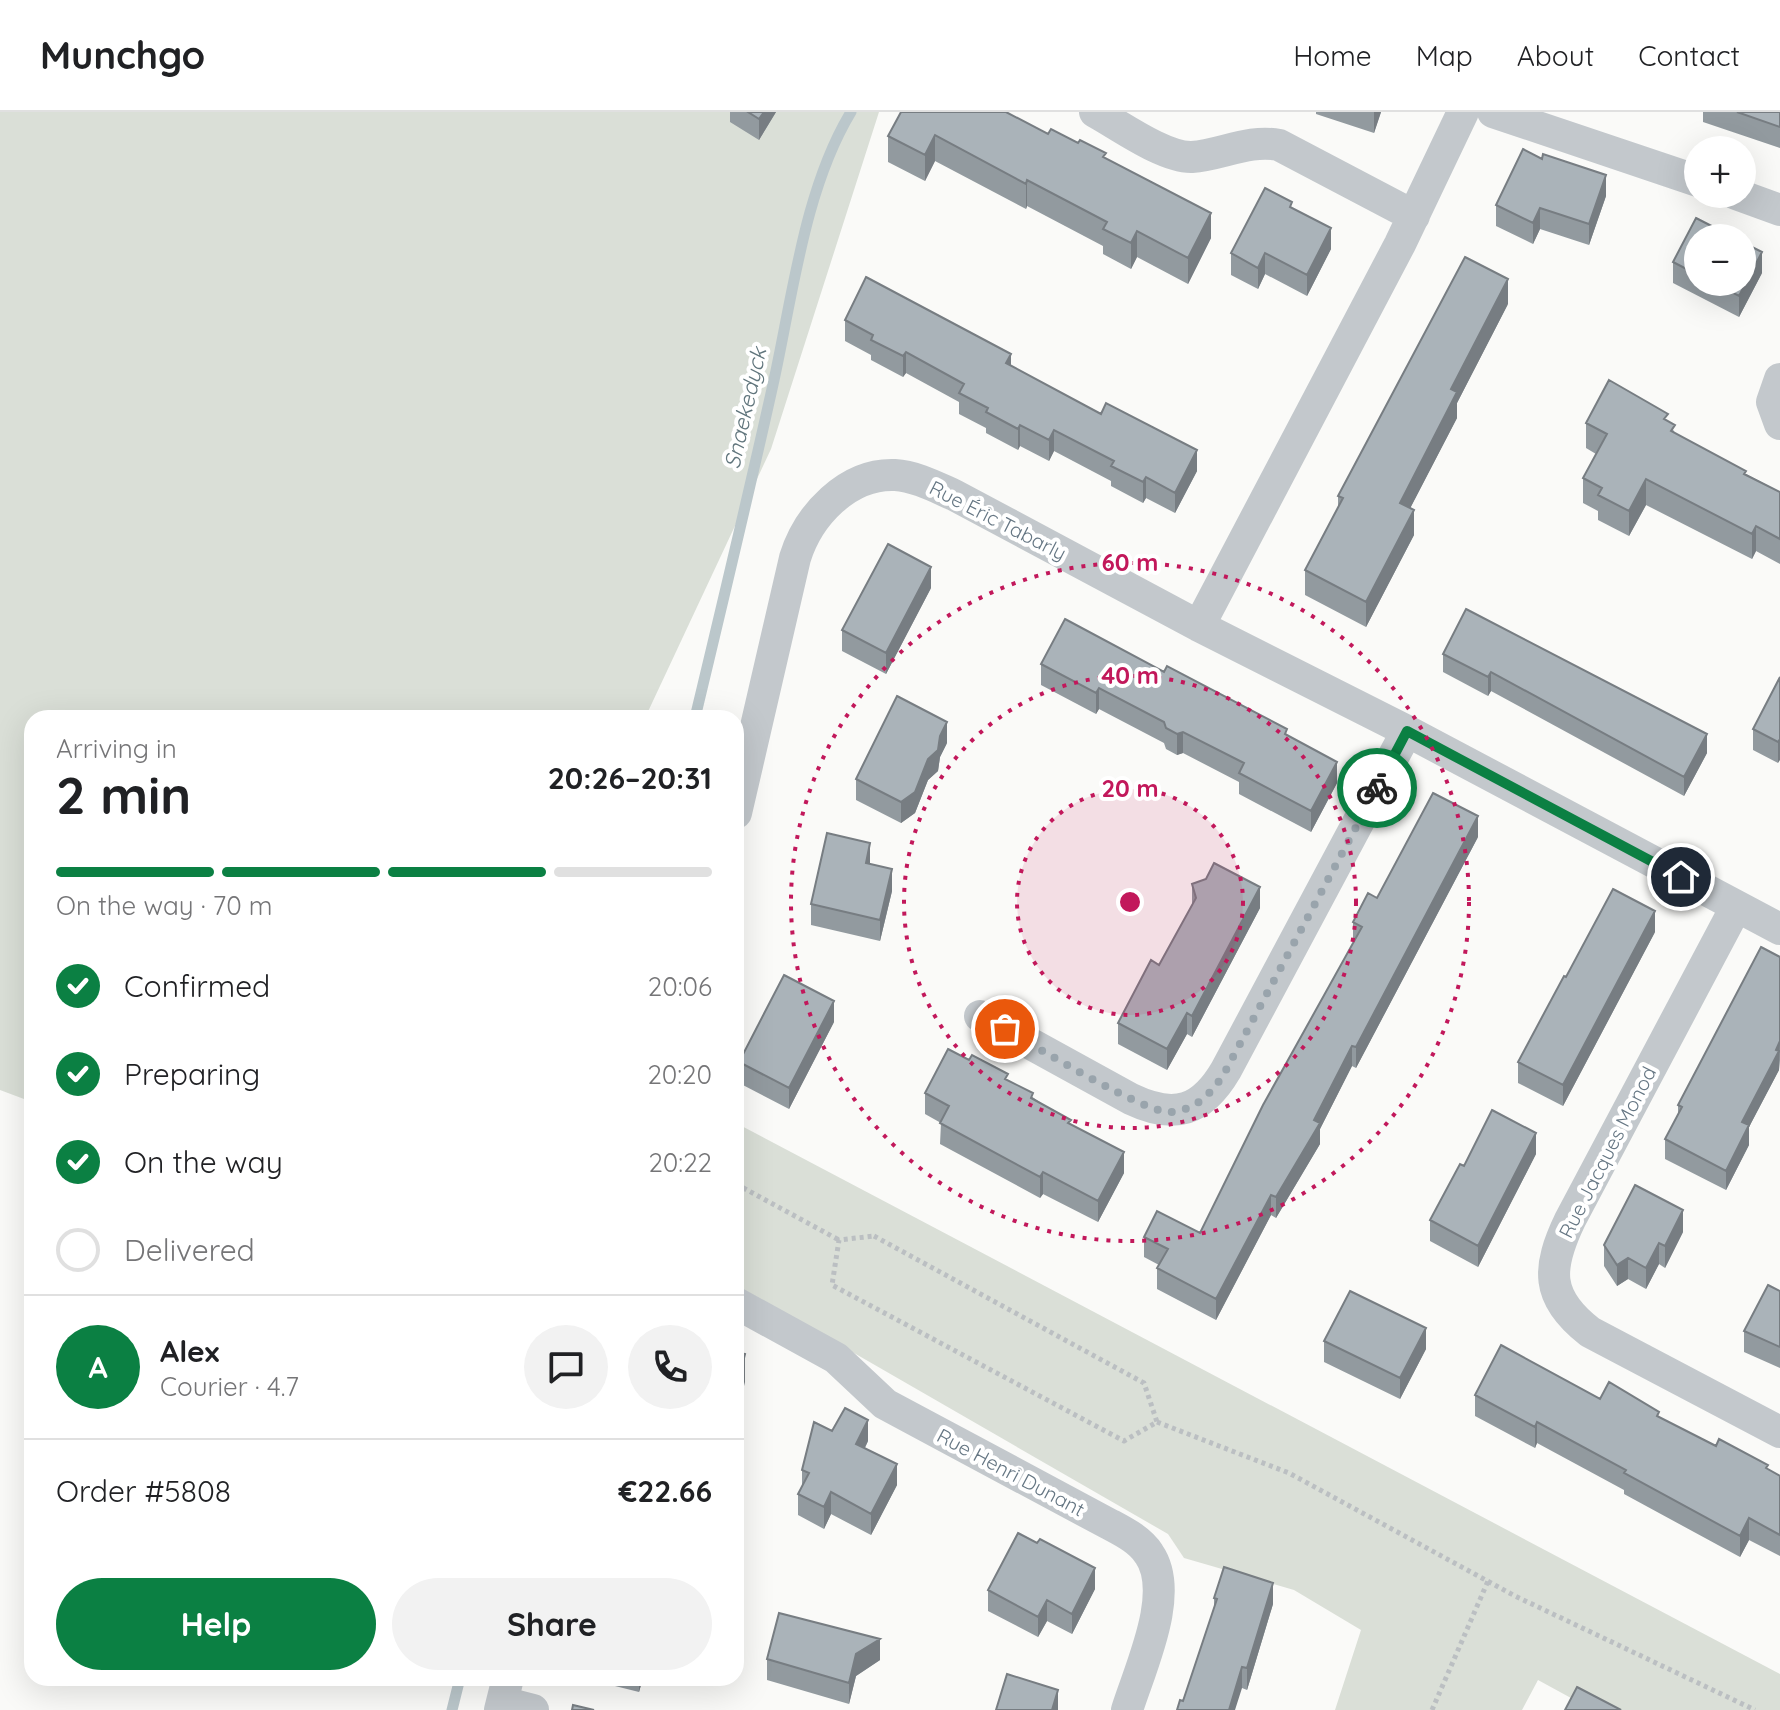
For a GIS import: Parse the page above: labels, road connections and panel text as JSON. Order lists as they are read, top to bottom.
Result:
{
  "streets": {
    "street": ["Rue Éric Tabarly", "Rue Jacques Monod", "Rue Henri Dunant"]
  },
  "crossings": [
    ["Rue Éric Tabarly", "Rue Jacques Monod"]
  ],
  "water": ["Snaekedyck"],
  "page": {
    "header": "Munchgo",
    "nav": [
      "Home",
      "Map",
      "About",
      "Contact"
    ],
    "map_buttons": ["+", "−"],
    "heading": ["2 min", "Arriving in", "20:26–20:31"],
    "panel": [
      "Alex",
      "Courier · 4.7",
      "Order #5808",
      "€22.66"
    ],
    "bar": "On the way · 70 m",
    "list": [
      ["Confirmed", "20:06"],
      ["Preparing", "20:20"],
      ["On the way", "20:22"],
      "Delivered"
    ],
    "round": "A",
    "buttons": ["Help", "Share"]
  },
  "rings": ["60 m", "40 m", "20 m"]
}
